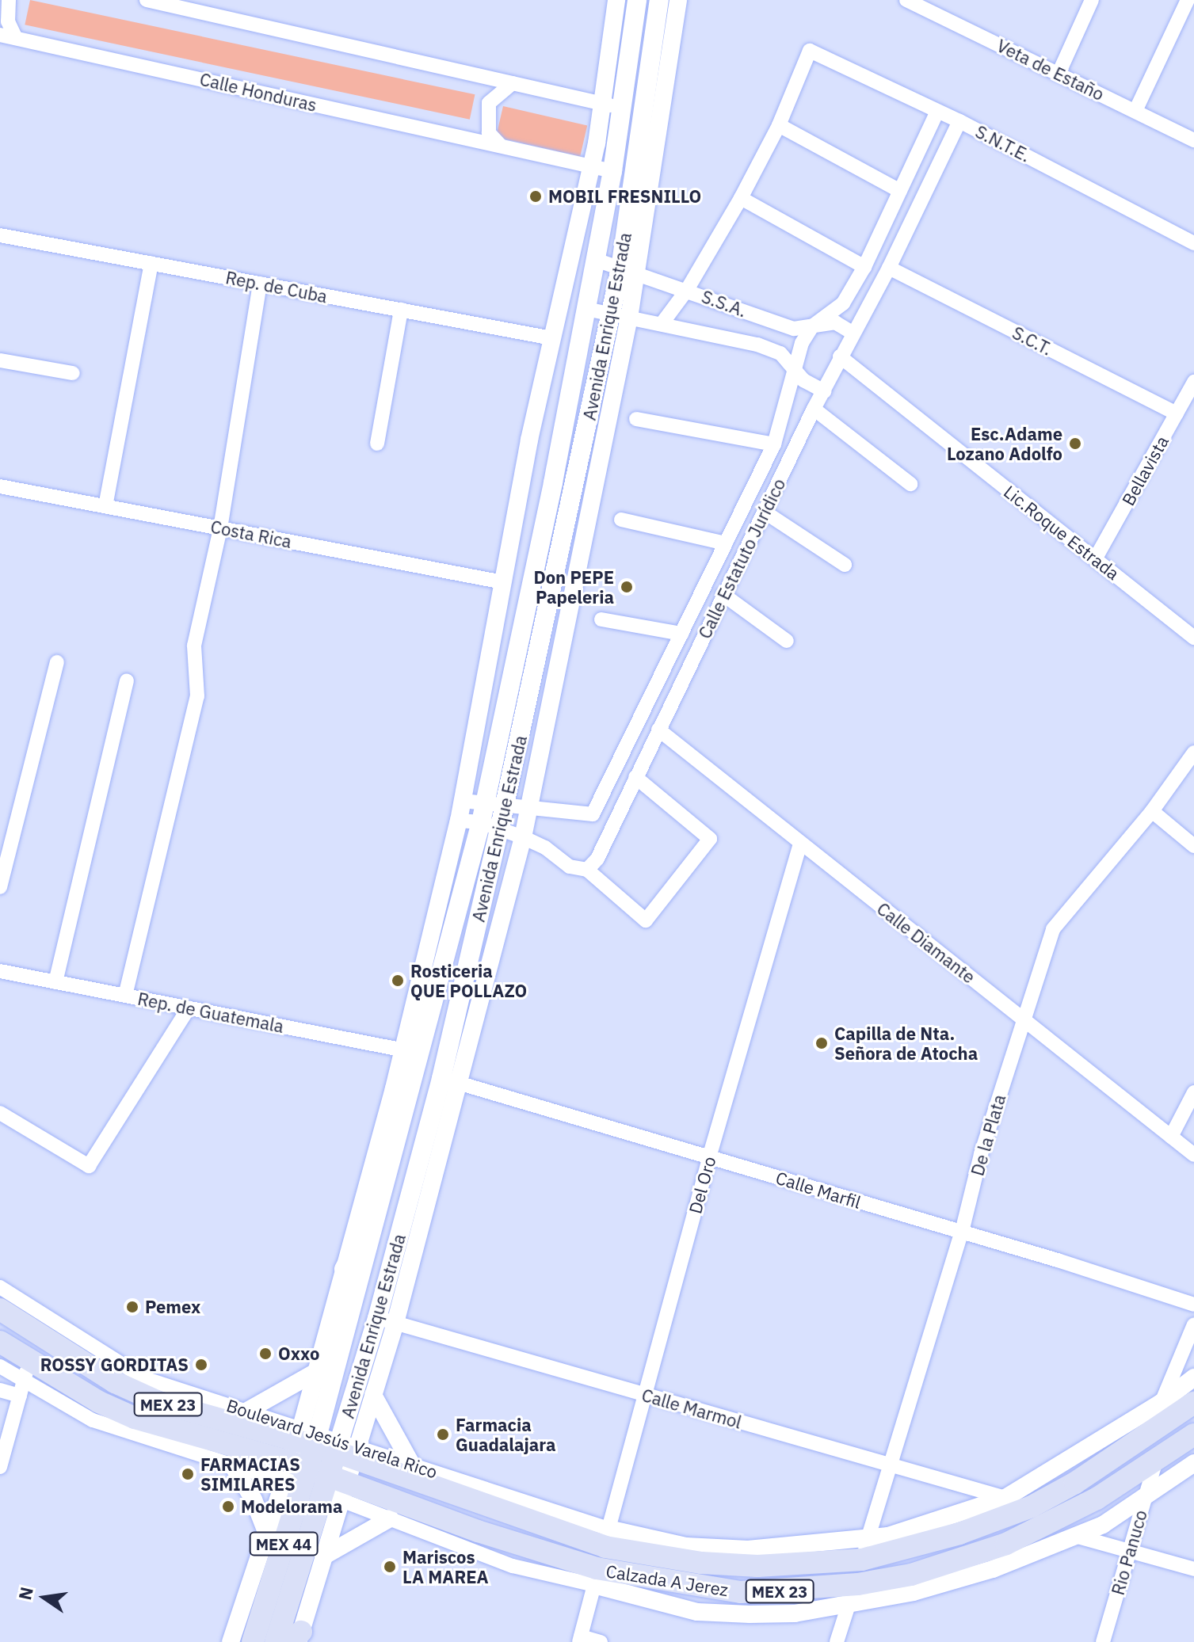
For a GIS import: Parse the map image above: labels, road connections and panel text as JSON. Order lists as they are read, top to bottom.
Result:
{
  "streets": {
    "main road": [
      "Avenida Enrique Estrada",
      "MEX 23",
      "Boulevard Jesús Varela Rico",
      "MEX 44",
      "Calzada A Jerez"
    ],
    "street": [
      "Veta de Estaño",
      "Calle Honduras",
      "S.N.T.E.",
      "Rep. de Cuba",
      "S.S.A.",
      "S.C.T.",
      "Bellavista",
      "Lic.Roque Estrada",
      "Costa Rica",
      "Calle Estatuto Jurídico",
      "Calle Diamante",
      "Rep. de Guatemala",
      "De la Plata",
      "Del Oro",
      "Calle Marfil",
      "Calle Marmol",
      "Rio Panuco"
    ]
  },
  "crossings": [
    ["Calle Honduras", "Avenida Enrique Estrada"],
    ["S.N.T.E.", "Calle Estatuto Jurídico"],
    ["S.S.A.", "Avenida Enrique Estrada"],
    ["S.S.A.", "Calle Estatuto Jurídico"],
    ["Avenida Enrique Estrada", "Rep. de Guatemala"],
    ["Avenida Enrique Estrada", "Calle Marfil"],
    ["Avenida Enrique Estrada", "Calle Marmol"],
    ["Avenida Enrique Estrada", "Boulevard Jesús Varela Rico"],
    ["Avenida Enrique Estrada", "Calzada A Jerez"],
    ["S.C.T.", "Bellavista"],
    ["S.C.T.", "Calle Estatuto Jurídico"],
    ["Bellavista", "Lic.Roque Estrada"],
    ["Lic.Roque Estrada", "Calle Estatuto Jurídico"],
    ["Calle Estatuto Jurídico", "Calle Diamante"],
    ["Calle Diamante", "De la Plata"],
    ["Calle Diamante", "Del Oro"],
    ["De la Plata", "Calle Marfil"],
    ["De la Plata", "Calle Marmol"],
    ["De la Plata", "Calzada A Jerez"],
    ["Del Oro", "Calle Marfil"],
    ["Del Oro", "Calle Marmol"],
    ["Del Oro", "Boulevard Jesús Varela Rico"],
    ["Boulevard Jesús Varela Rico", "Calzada A Jerez"],
    ["Rio Panuco", "Calzada A Jerez"]
  ],
  "places": [
    "MOBIL FRESNILLO",
    "Esc.Adame Lozano Adolfo",
    "Don PEPE Papeleria",
    "Rosticeria QUE POLLAZO",
    "Capilla de Nta. Señora de Atocha",
    "Pemex",
    "Oxxo",
    "ROSSY GORDITAS",
    "Farmacia Guadalajara",
    "FARMACIAS SIMILARES",
    "Modelorama",
    "Mariscos LA MAREA"
  ],
  "north": "left"
}
